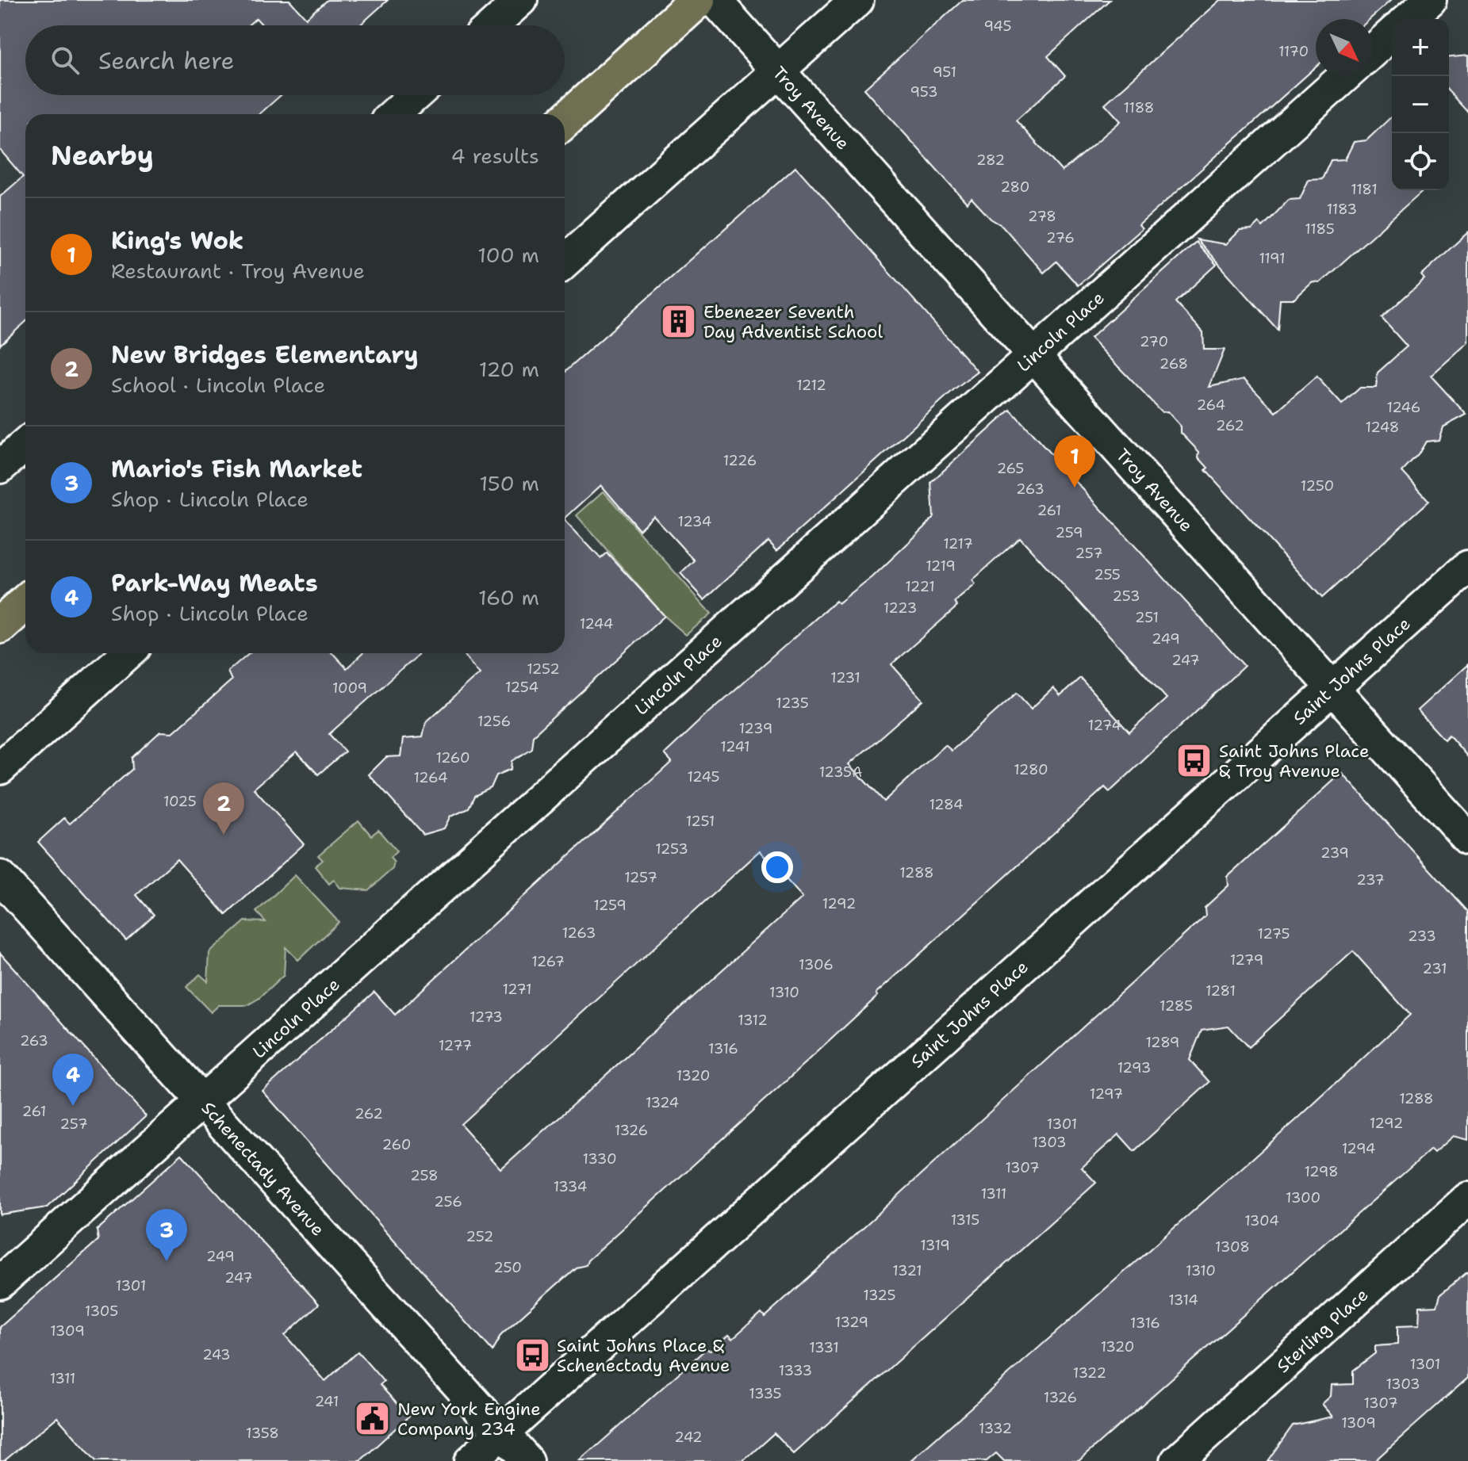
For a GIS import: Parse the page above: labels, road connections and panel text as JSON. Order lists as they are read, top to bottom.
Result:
{
  "streets": {
    "street": [
      "Troy Avenue",
      "Lincoln Place",
      "Saint Johns Place",
      "Schenectady Avenue",
      "Sterling Place"
    ]
  },
  "crossings": [
    ["Troy Avenue", "Lincoln Place"],
    ["Troy Avenue", "Saint Johns Place"],
    ["Lincoln Place", "Schenectady Avenue"],
    ["Saint Johns Place", "Schenectady Avenue"]
  ],
  "places": {
    "building": ["Ebenezer Seventh Day Adventist School"],
    "bus stop": ["Saint Johns Place & Troy Avenue", "Saint Johns Place & Schenectady Avenue"],
    "public building": ["New York Engine Company 234"]
  },
  "house_numbers": [
    "945",
    "1170",
    "951",
    "953",
    "1188",
    "282",
    "280",
    "1181",
    "1183",
    "278",
    "1185",
    "276",
    "1191",
    "270",
    "268",
    "1212",
    "264",
    "1246",
    "262",
    "1248",
    "1226",
    "265",
    "1250",
    "263",
    "261",
    "1234",
    "259",
    "1217",
    "257",
    "1219",
    "255",
    "1221",
    "253",
    "1223",
    "251",
    "1244",
    "249",
    "247",
    "1252",
    "1231",
    "1254",
    "1009",
    "1235",
    "1256",
    "1274",
    "1239",
    "1241",
    "1260",
    "1280",
    "1235A",
    "1245",
    "1264",
    "1025",
    "1284",
    "1251",
    "1253",
    "239",
    "1288",
    "1257",
    "237",
    "1292",
    "1259",
    "1263",
    "1275",
    "233",
    "1279",
    "1267",
    "1306",
    "231",
    "1271",
    "1281",
    "1310",
    "1285",
    "1273",
    "1312",
    "263",
    "1289",
    "1277",
    "1316",
    "1293",
    "1320",
    "1297",
    "1288",
    "1324",
    "261",
    "262",
    "1292",
    "257",
    "1301",
    "1326",
    "1303",
    "260",
    "1294",
    "1330",
    "1307",
    "1298",
    "258",
    "1334",
    "1311",
    "1300",
    "256",
    "1315",
    "1304",
    "252",
    "1319",
    "1308",
    "249",
    "250",
    "1321",
    "1310",
    "247",
    "1301",
    "1325",
    "1314",
    "1305",
    "1329",
    "1316",
    "1309",
    "1320",
    "1331",
    "243",
    "1301",
    "1333",
    "1322",
    "1311",
    "1303",
    "1335",
    "1326",
    "241",
    "1307",
    "1309",
    "1332",
    "1358",
    "242"
  ],
  "north": "bottom right",
  "page": {
    "map_buttons": ["+", "−"],
    "search": "Search here",
    "heading": ["Nearby", "4 results"],
    "list": [
      {
        "mark": "1",
        "name": "King's Wok",
        "note": "Restaurant · Troy Avenue",
        "value": "100 m"
      },
      {
        "mark": "2",
        "name": "New Bridges Elementary",
        "note": "School · Lincoln Place",
        "value": "120 m"
      },
      {
        "mark": "3",
        "name": "Mario's Fish Market",
        "note": "Shop · Lincoln Place",
        "value": "150 m"
      },
      {
        "mark": "4",
        "name": "Park-Way Meats",
        "note": "Shop · Lincoln Place",
        "value": "160 m"
      }
    ],
    "pins": [
      "1",
      "2",
      "4",
      "3"
    ]
  }
}
